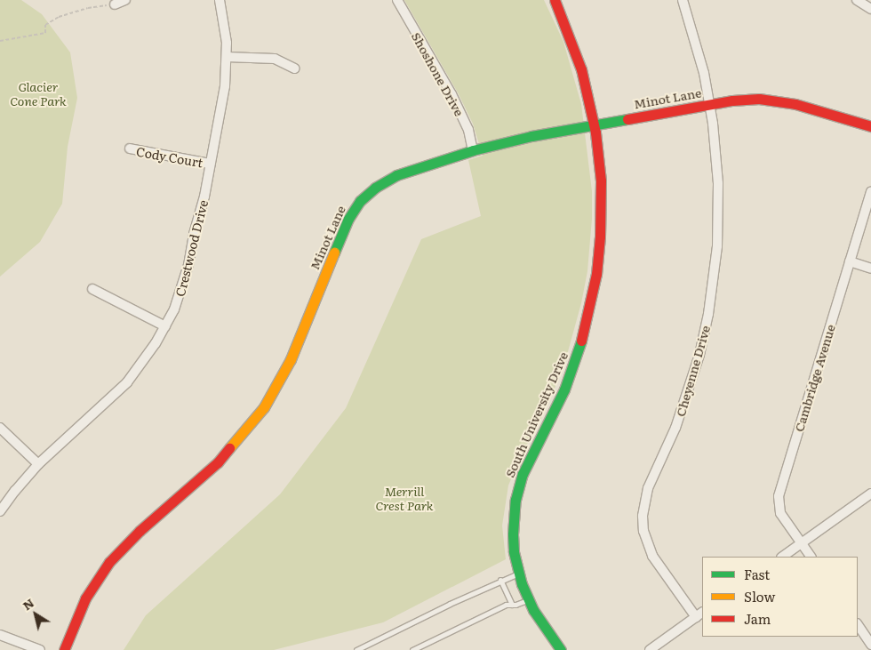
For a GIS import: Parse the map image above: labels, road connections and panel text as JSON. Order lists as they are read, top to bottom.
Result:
{
  "streets": {
    "street": [
      "Shoshone Drive",
      "Minot Lane",
      "Cody Court",
      "Crestwood Drive",
      "Cheyenne Drive",
      "Cambridge Avenue",
      "South University Drive"
    ]
  },
  "crossings": [
    ["Shoshone Drive", "Minot Lane"],
    ["Minot Lane", "Cheyenne Drive"],
    ["Minot Lane", "South University Drive"],
    ["Cody Court", "Crestwood Drive"]
  ],
  "parks": ["Glacier Cone Park", "Merrill Crest Park"],
  "legend": ["Fast", "Slow", "Jam"],
  "north": "top left"
}
